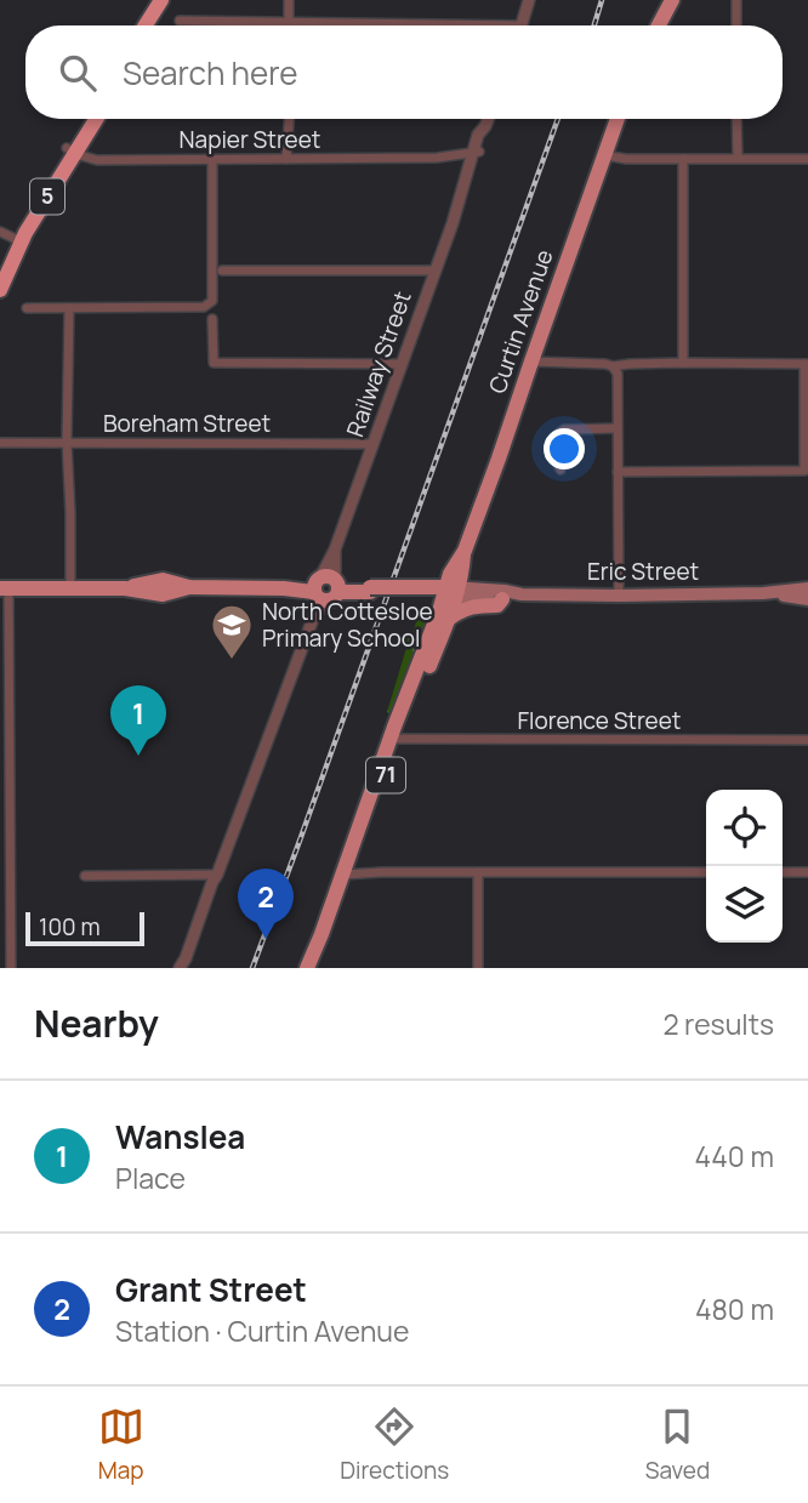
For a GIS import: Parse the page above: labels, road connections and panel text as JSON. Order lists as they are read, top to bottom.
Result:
{
  "streets": {
    "highway": ["5"],
    "main road": ["Curtin Avenue", "Eric Street", "71"],
    "street": [
      "Napier Street",
      "Railway Street",
      "Boreham Street",
      "Florence Street"
    ]
  },
  "crossings": [
    ["Napier Street", "5"],
    ["Napier Street", "Railway Street"],
    ["Curtin Avenue", "Eric Street"],
    ["Curtin Avenue", "Florence Street"],
    ["Railway Street", "Boreham Street"],
    ["Railway Street", "Eric Street"]
  ],
  "places": {
    "school or university": ["North Cottesloe Primary School"]
  },
  "scale_bar": "100 m",
  "page": {
    "search": "Search here",
    "pins": ["1", "2"],
    "scale": "100 m",
    "heading": ["Nearby", "2 results"],
    "list": [
      {
        "mark": "1",
        "name": "Wanslea",
        "note": "Place",
        "value": "440 m"
      },
      {
        "mark": "2",
        "name": "Grant Street",
        "note": "Station · Curtin Avenue",
        "value": "480 m"
      }
    ],
    "nav": ["Map", "Directions", "Saved"]
  }
}
